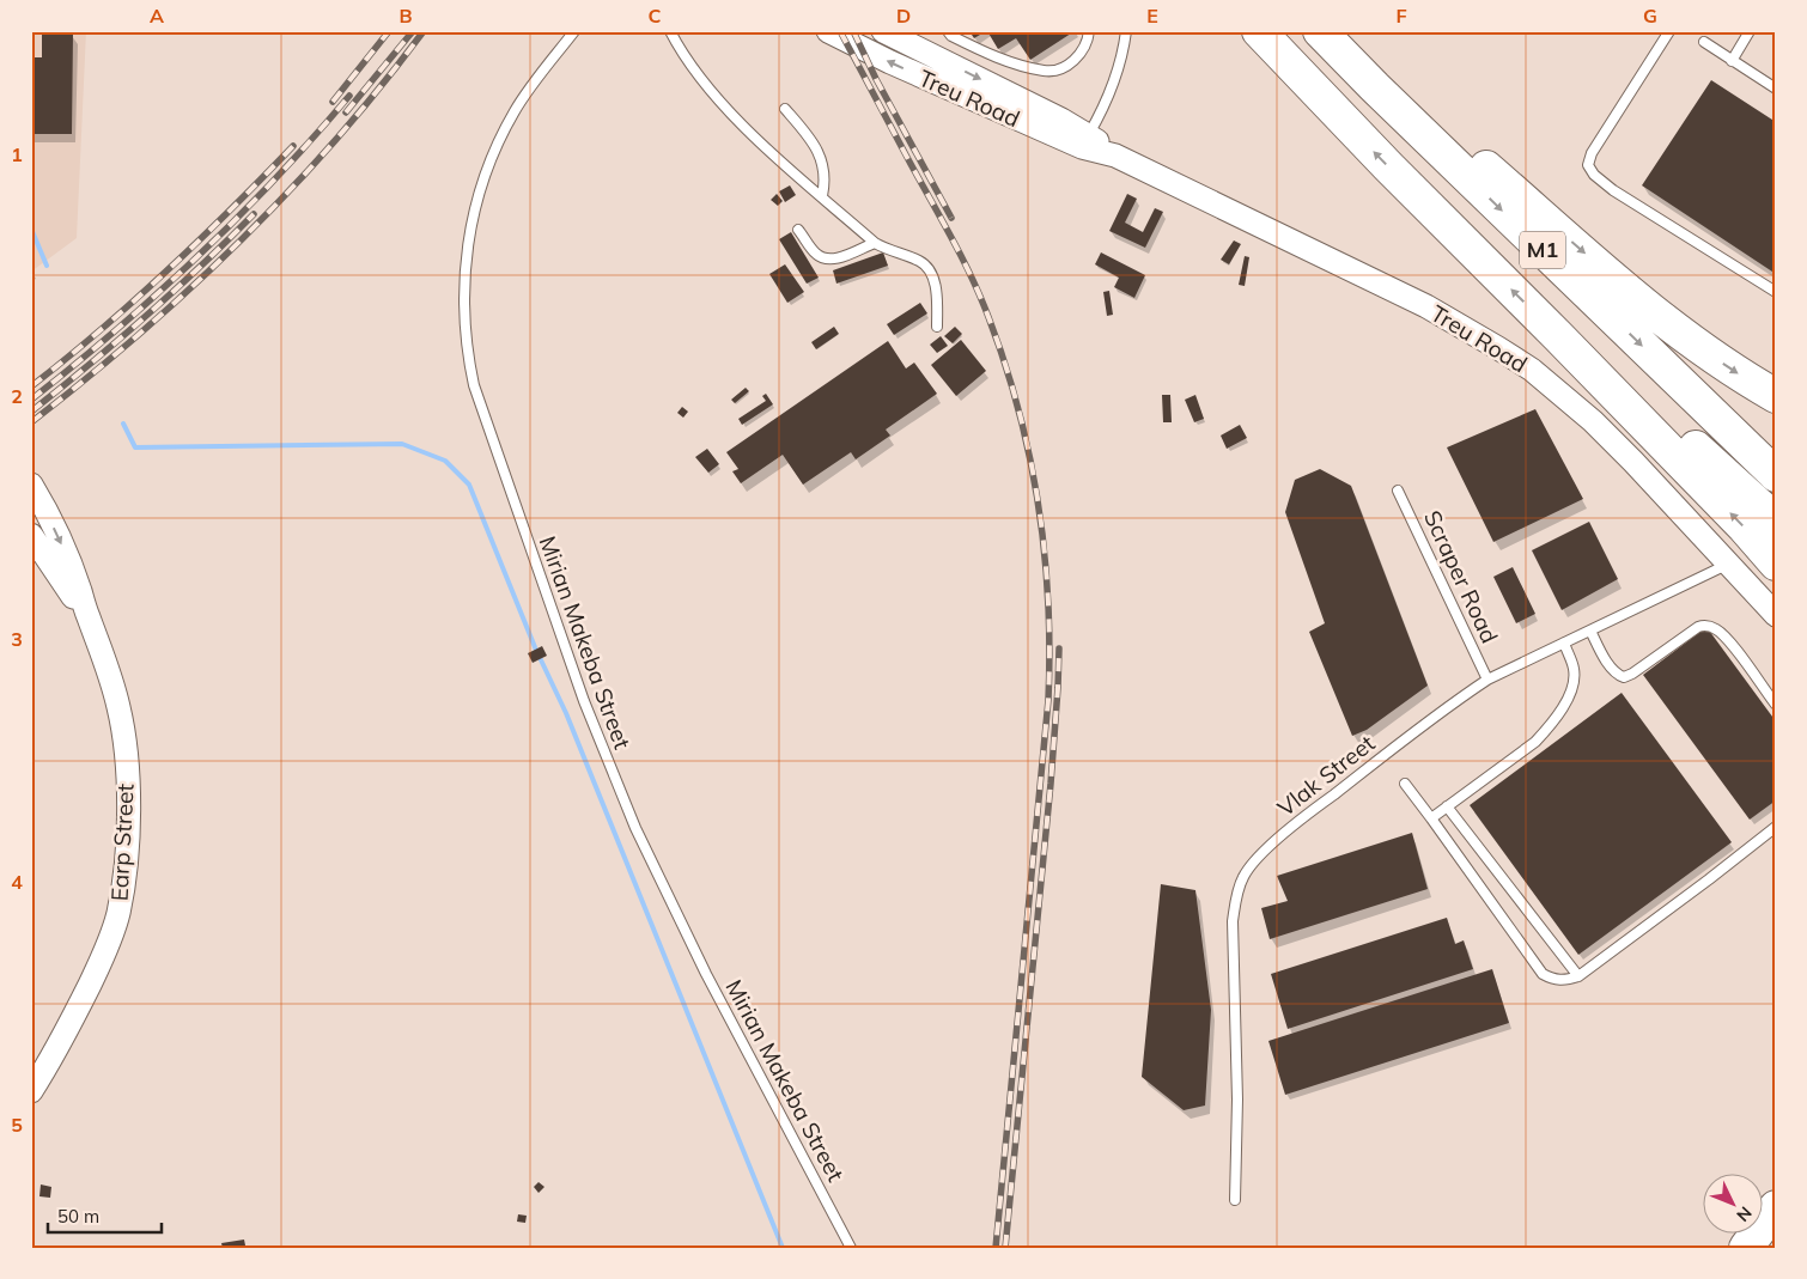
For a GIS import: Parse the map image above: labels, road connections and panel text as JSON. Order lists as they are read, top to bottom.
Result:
{
  "streets": {
    "highway": ["M1"],
    "street": ["Treu Road", "Earp Street"],
    "lane": ["Scraper Road", "Mirian Makeba Street", "Vlak Street"]
  },
  "crossings": [
    ["Treu Road", "Vlak Street"],
    ["Scraper Road", "Vlak Street"]
  ],
  "scale_bar": "50 m",
  "north": "bottom right",
  "grid": {
    "columns": [
      "A",
      "B",
      "C",
      "D",
      "E",
      "F",
      "G"
    ],
    "rows": [
      "1",
      "2",
      "3",
      "4",
      "5"
    ]
  }
}
